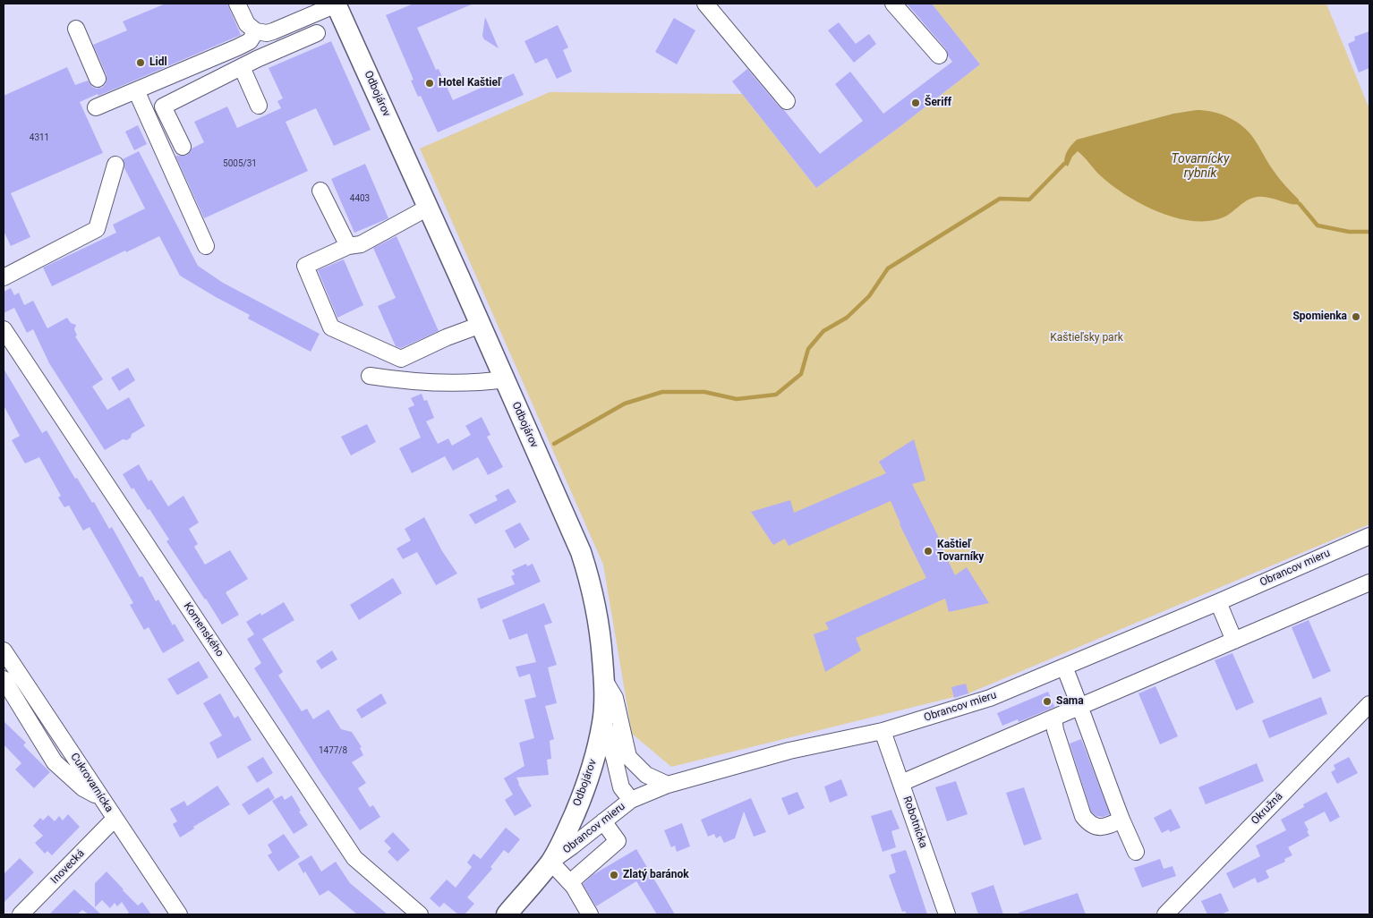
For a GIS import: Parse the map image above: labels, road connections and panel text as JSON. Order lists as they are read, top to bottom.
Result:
{
  "streets": {
    "main road": ["Odbojárov"],
    "street": [
      "Obrancov mieru",
      "Komenského",
      "Cukrovarnícka",
      "Okružná",
      "Robotnícka",
      "Inovecká"
    ]
  },
  "crossings": [
    ["Odbojárov", "Obrancov mieru"],
    ["Obrancov mieru", "Robotnícka"],
    ["Cukrovarnícka", "Inovecká"]
  ],
  "water": ["Tovarnícky rybník"],
  "parks": ["Kaštieľsky park"],
  "places": [
    "Lidl",
    "Hotel Kaštieľ",
    "Šeriff",
    "Spomienka",
    "Kaštieľ Tovarníky",
    "Sama",
    "Zlatý baránok"
  ],
  "house_numbers": [
    "4311",
    "5005/31",
    "4403",
    "1477/8"
  ]
}
